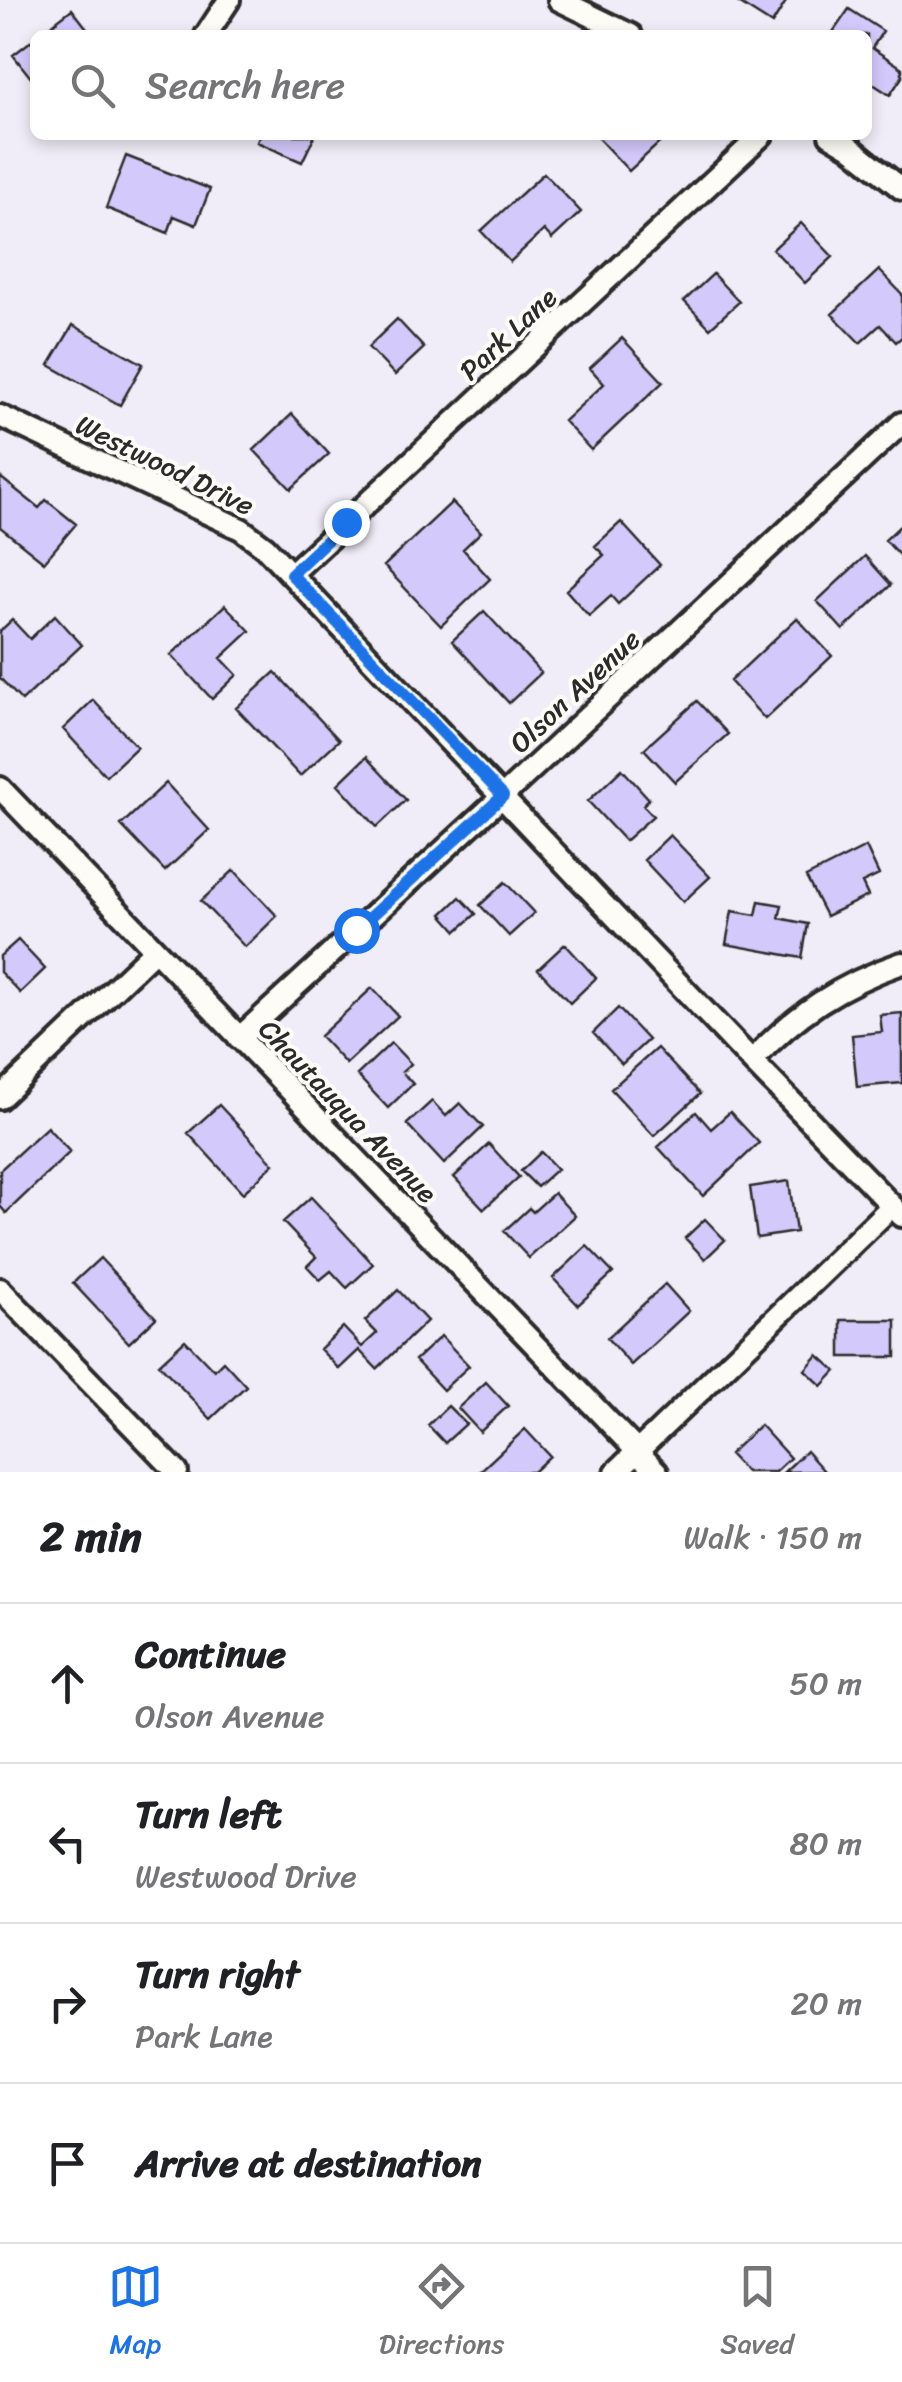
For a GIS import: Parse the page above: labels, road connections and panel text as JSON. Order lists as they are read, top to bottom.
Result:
{
  "streets": {
    "street": [
      "Park Lane",
      "Westwood Drive",
      "Olson Avenue",
      "Chautauqua Avenue"
    ]
  },
  "crossings": [
    ["Park Lane", "Westwood Drive"],
    ["Westwood Drive", "Olson Avenue"],
    ["Olson Avenue", "Chautauqua Avenue"]
  ],
  "page": {
    "search": "Search here",
    "heading": ["2 min", "Walk · 150 m"],
    "list": [
      ["Continue", "Olson Avenue", "50 m"],
      ["Turn left", "Westwood Drive", "80 m"],
      ["Turn right", "Park Lane", "20 m"],
      "Arrive at destination"
    ],
    "nav": ["Map", "Directions", "Saved"]
  }
}
